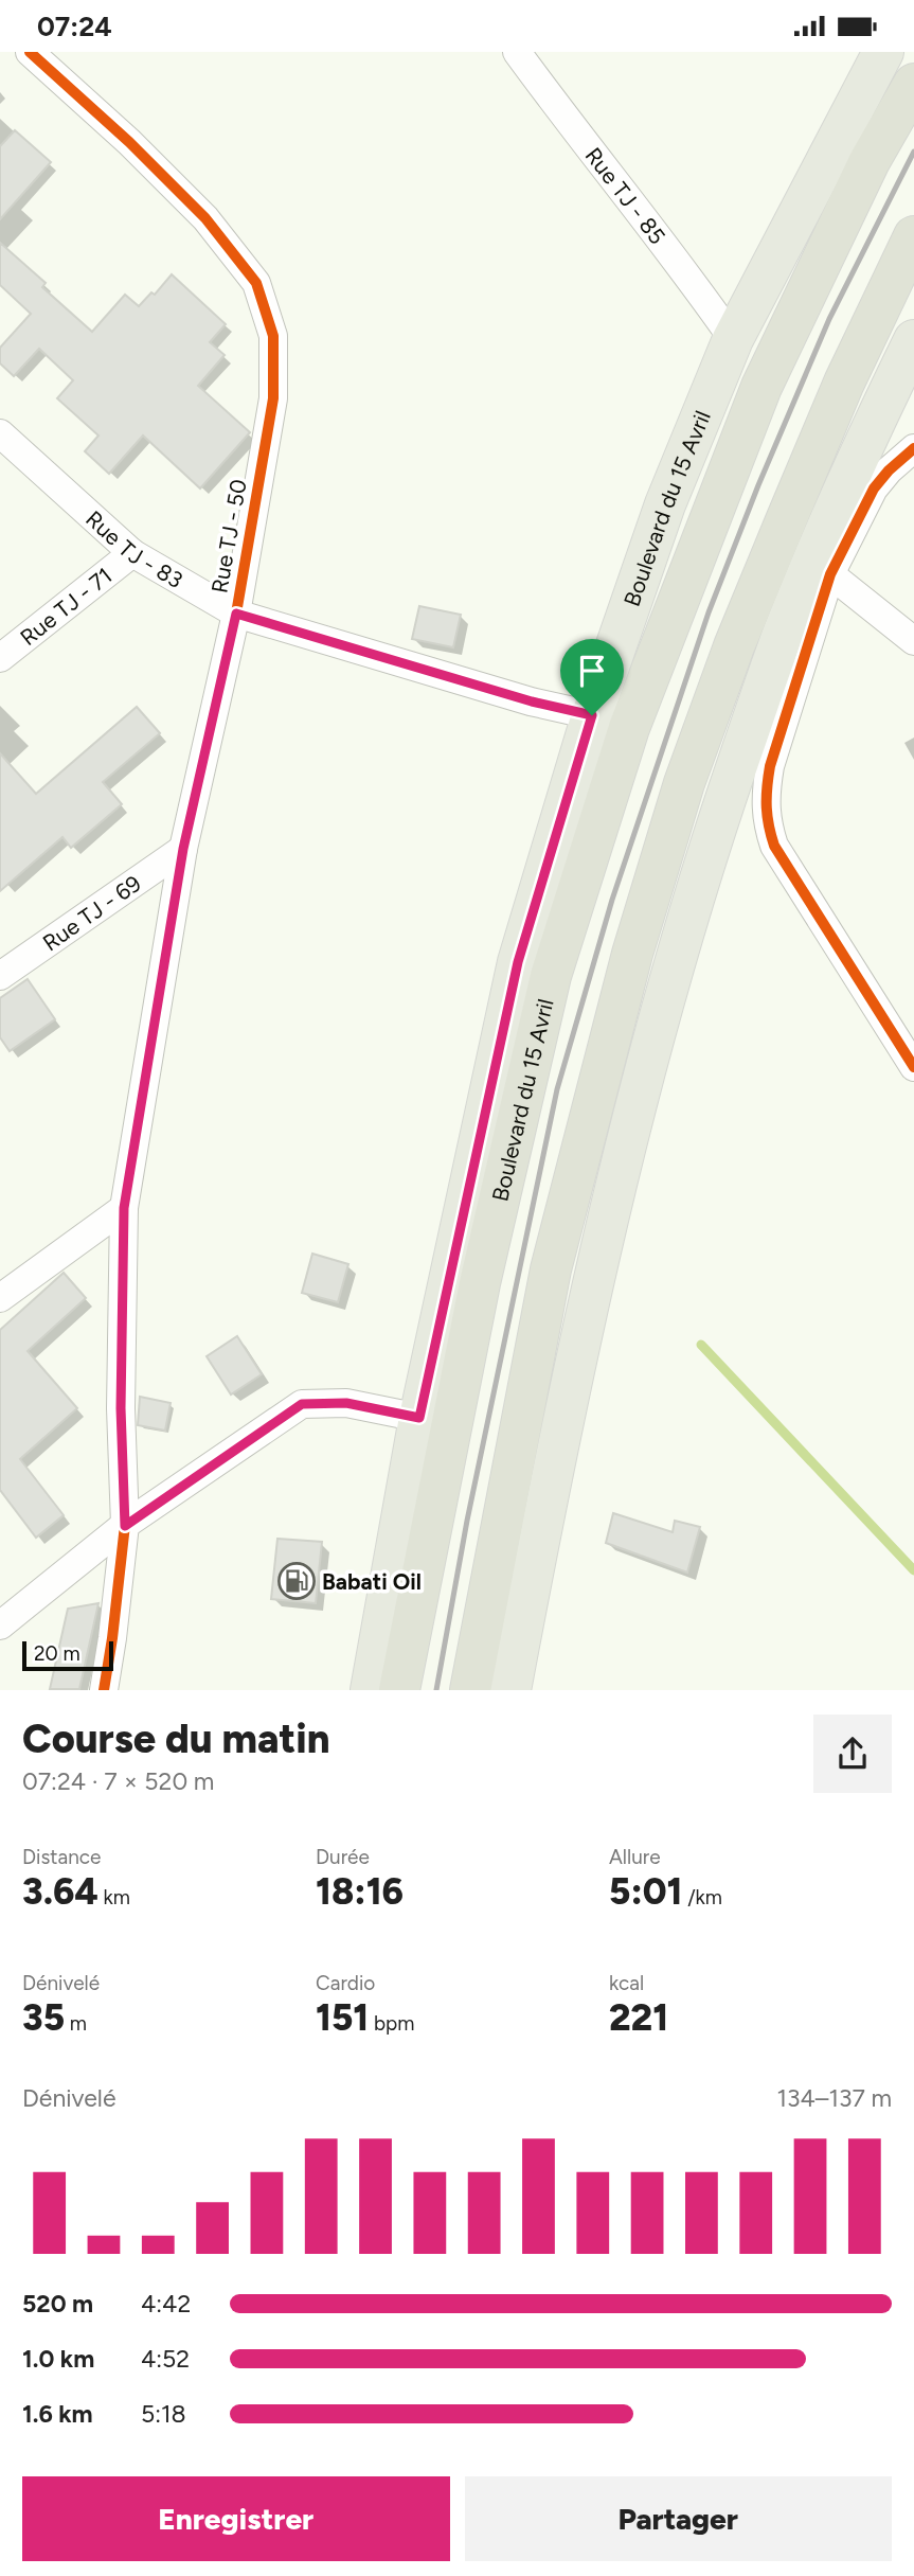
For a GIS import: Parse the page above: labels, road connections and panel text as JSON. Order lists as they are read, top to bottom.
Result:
{
  "streets": {
    "highway": ["Boulevard du 15 Avril"],
    "street": [
      "Rue TJ - 85",
      "Rue TJ - 50",
      "Rue TJ - 83",
      "Rue TJ - 71",
      "Rue TJ - 69"
    ]
  },
  "crossings": [
    ["Rue TJ - 85", "Boulevard du 15 Avril"],
    ["Boulevard du 15 Avril", "Rue TJ - 83"],
    ["Rue TJ - 50", "Rue TJ - 83"],
    ["Rue TJ - 50", "Rue TJ - 69"],
    ["Rue TJ - 83", "Rue TJ - 71"]
  ],
  "places": {
    "fuel station": ["Babati Oil"]
  },
  "scale_bar": "20 m",
  "page": {
    "status": "07:24",
    "scale": "20 m",
    "heading": ["Course du matin", "07:24 · 7 × 520 m"],
    "stats": [
      ["Distance", "3.64 km"],
      ["Durée", "18:16"],
      ["Allure", "5:01 /km"],
      ["Dénivelé", "35 m"],
      ["Cardio", "151 bpm"],
      ["kcal", "221"]
    ],
    "chart": ["Dénivelé", "134–137 m"],
    "list": [
      {
        "name": "520 m",
        "note": "4:42"
      },
      {
        "name": "1.0 km",
        "note": "4:52"
      },
      {
        "name": "1.6 km",
        "note": "5:18"
      }
    ],
    "buttons": ["Enregistrer", "Partager"]
  }
}
